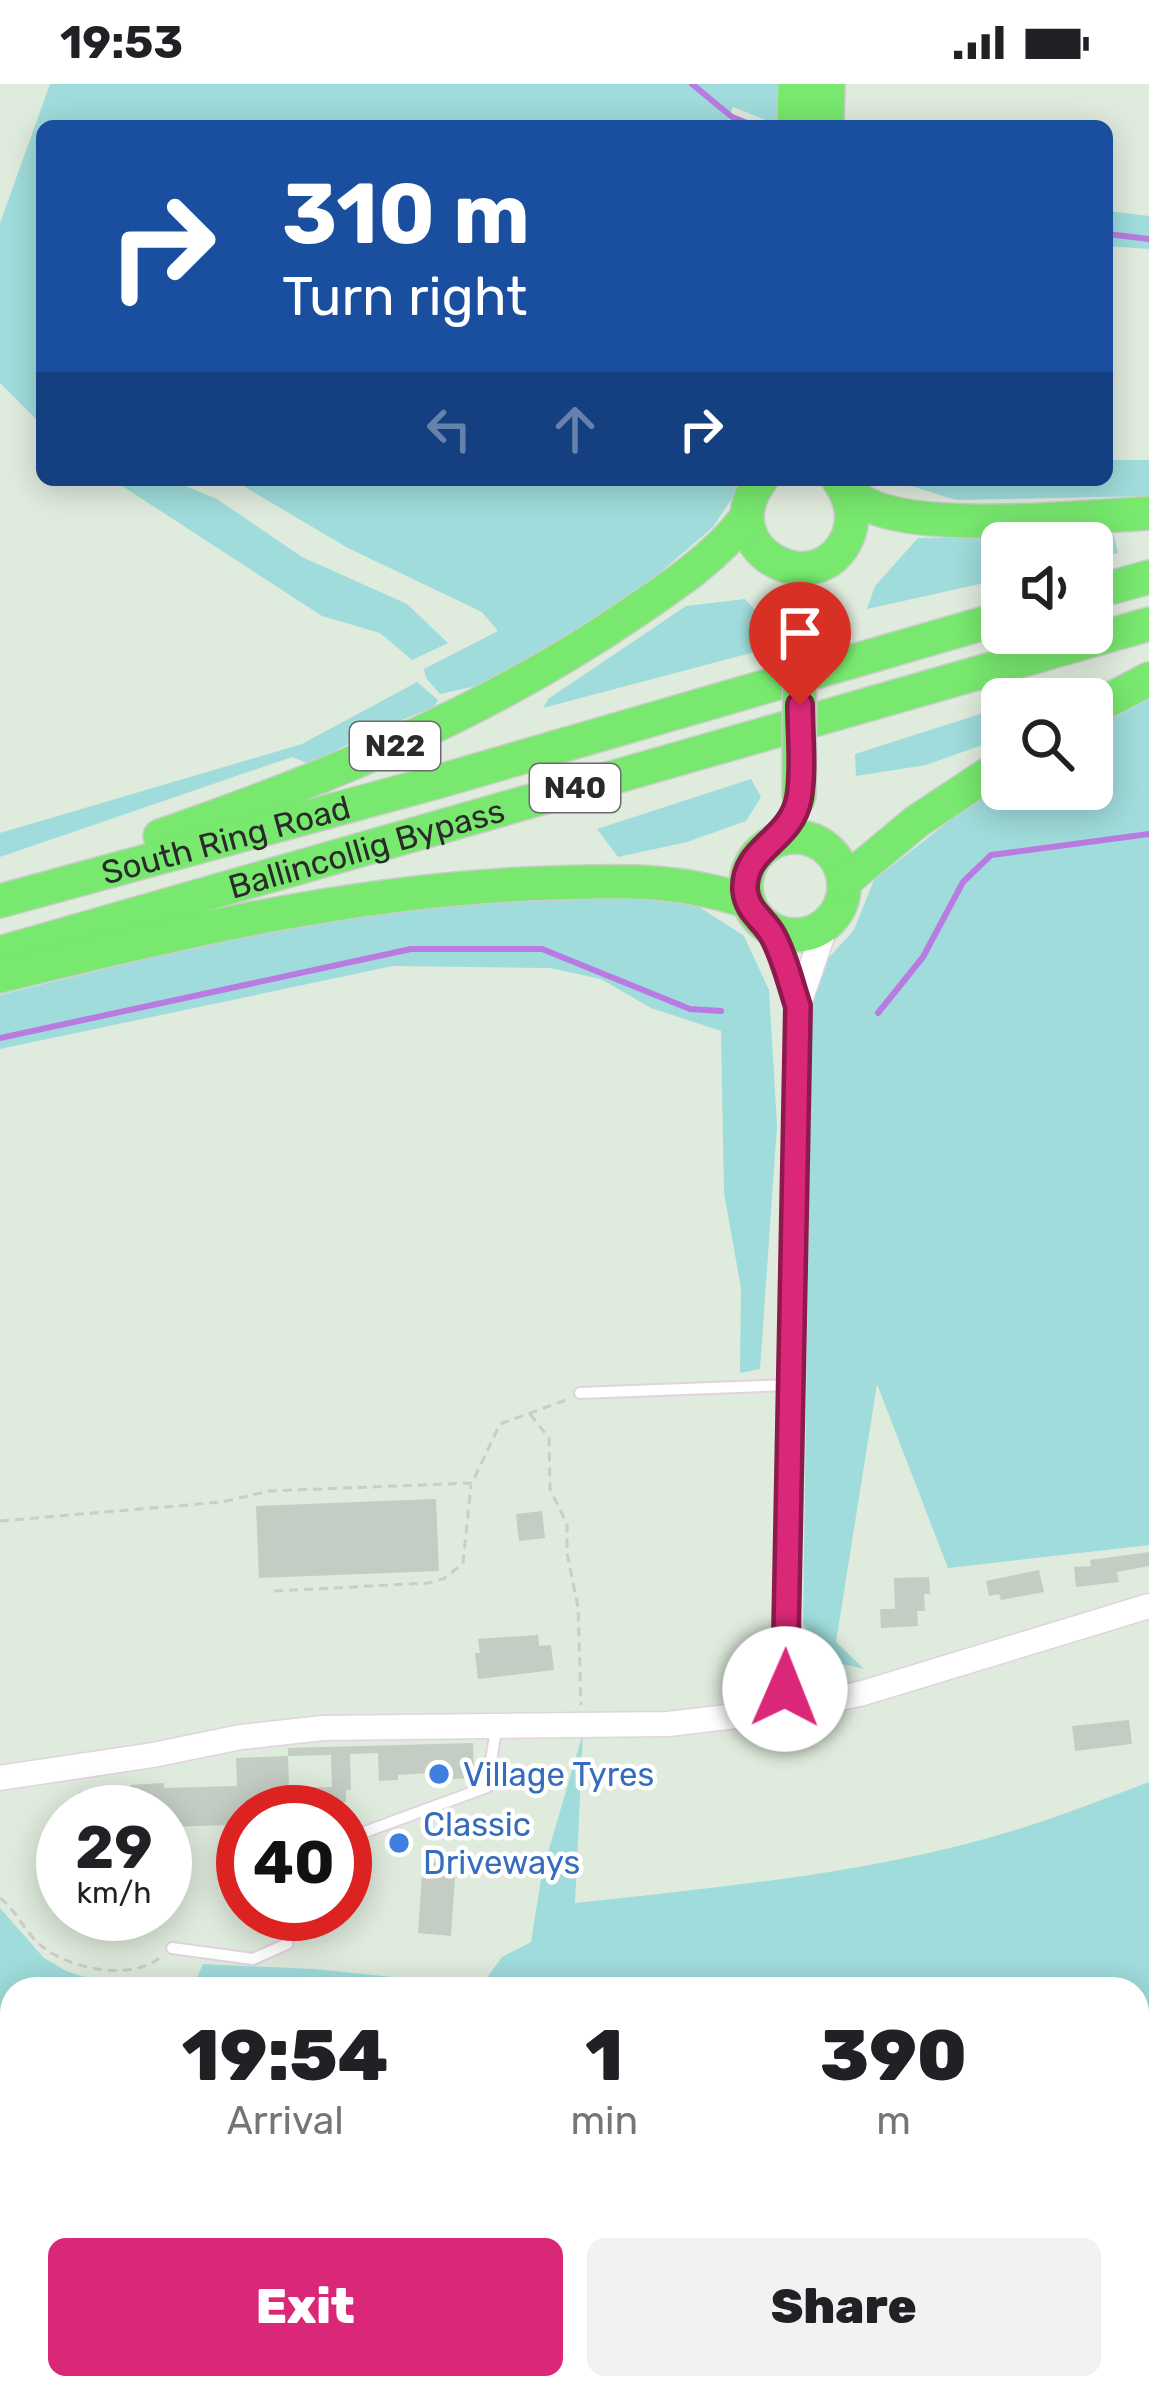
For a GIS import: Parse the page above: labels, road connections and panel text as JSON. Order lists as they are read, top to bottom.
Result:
{
  "streets": {
    "highway": [
      "N22",
      "N40",
      "South Ring Road",
      "Ballincollig Bypass"
    ]
  },
  "crossings": [
    ["N22", "South Ring Road"]
  ],
  "places": ["Village Tyres", "Classic Driveways"],
  "page": {
    "status": "19:53",
    "turn": ["310 m", "Turn right"],
    "speed": "29 km/h",
    "limit": "40",
    "eta": [
      "19:54",
      "Arrival",
      "1",
      "min",
      "390",
      "m"
    ],
    "buttons": ["Exit", "Share"]
  }
}
